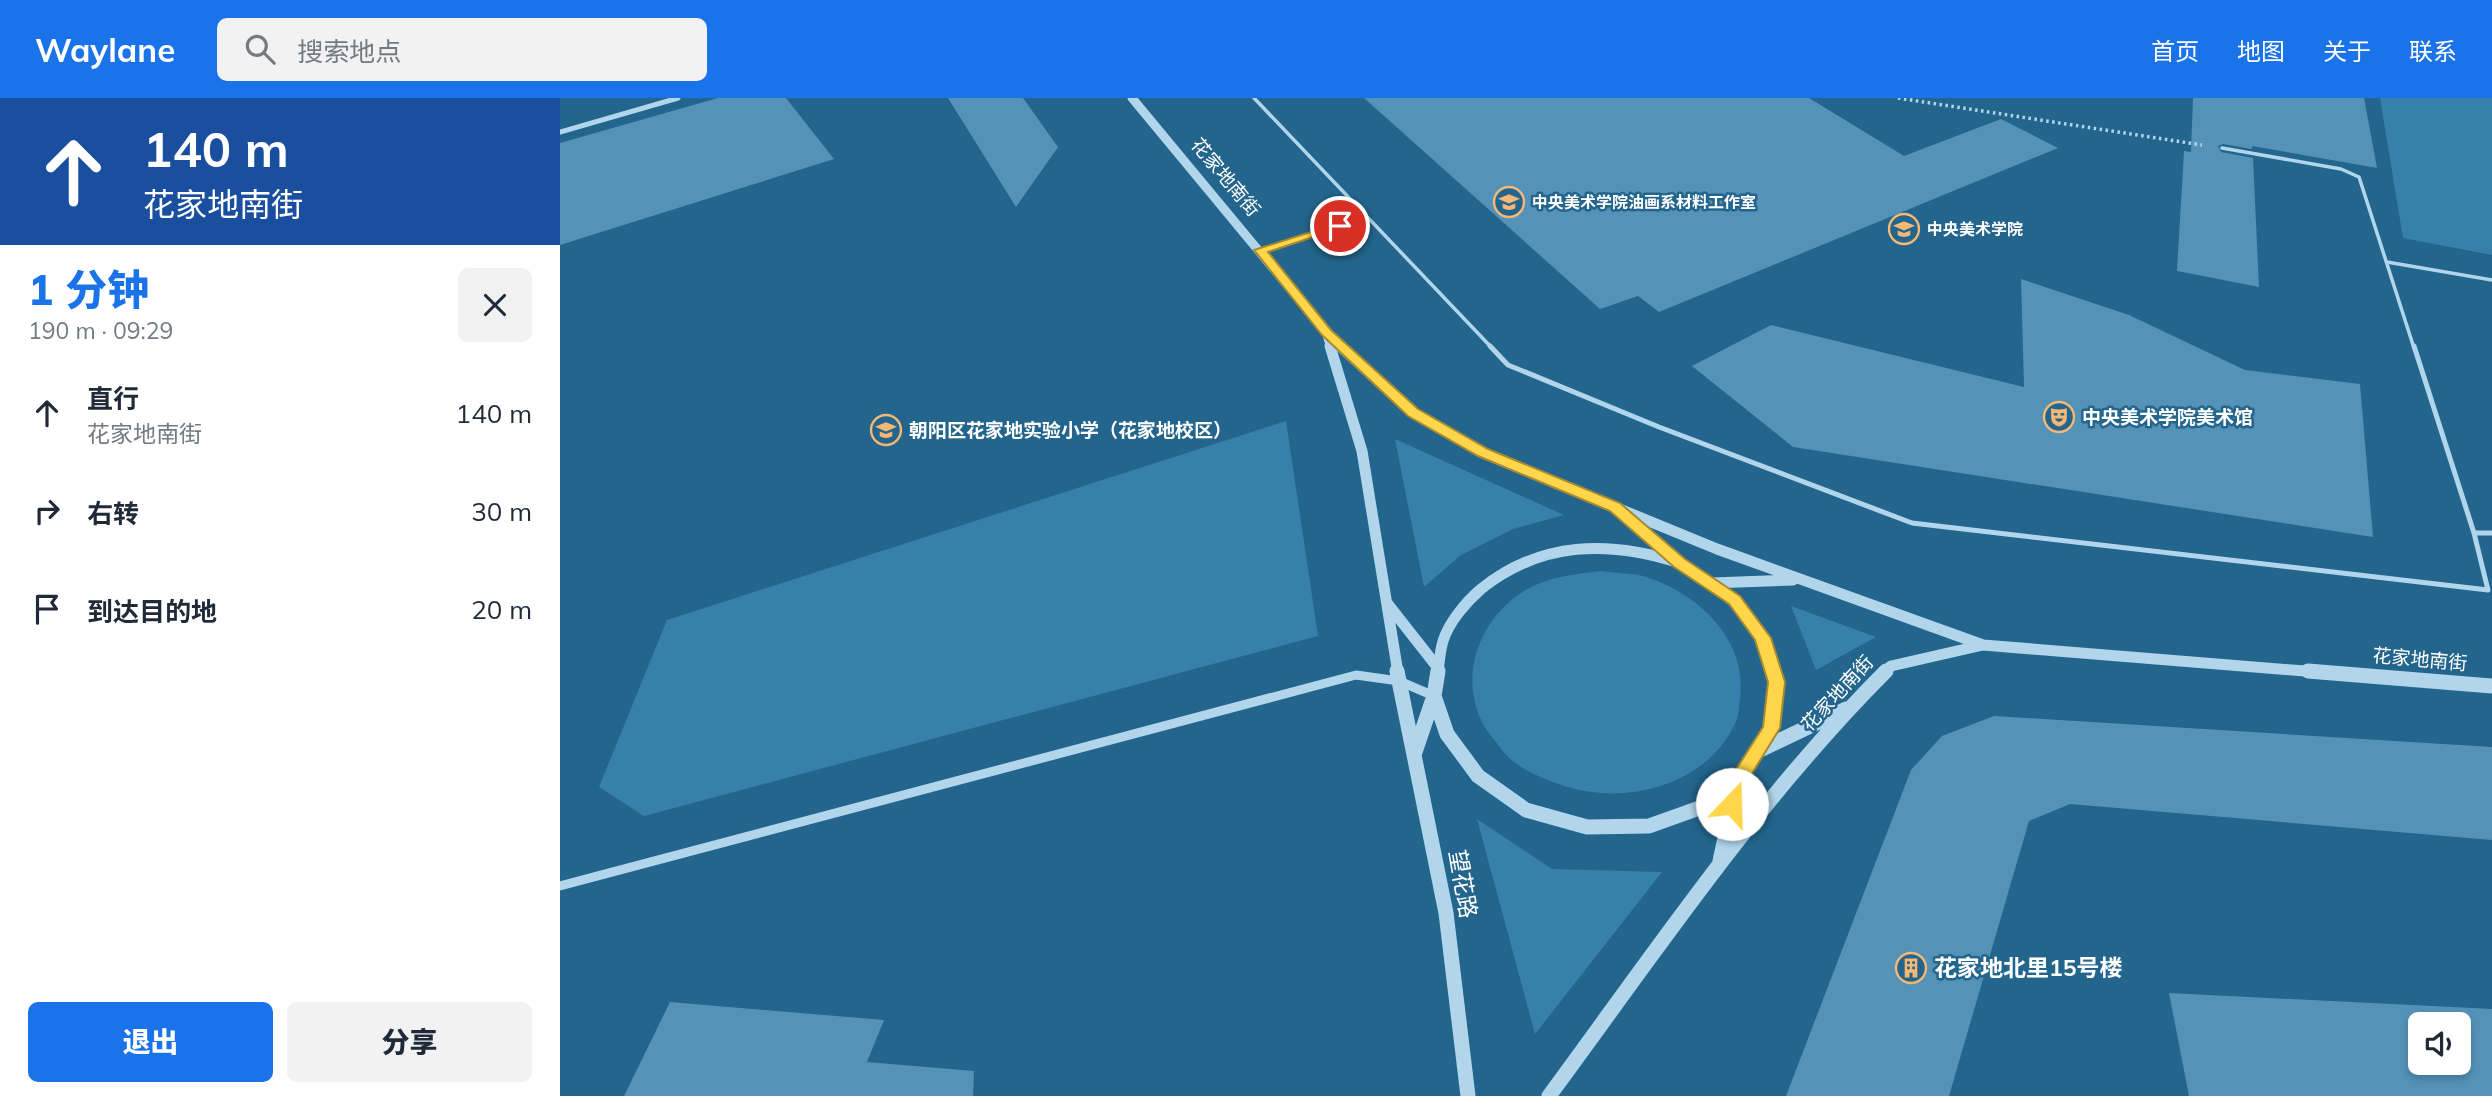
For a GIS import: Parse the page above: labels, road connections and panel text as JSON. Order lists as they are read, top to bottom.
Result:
{
  "streets": {
    "street": ["花家地南街", "望花路"]
  },
  "crossings": [
    ["花家地南街", "望花路"]
  ],
  "places": {
    "school or university": ["中央美术学院油画系材料工作室", "中央美术学院", "朝阳区花家地实验小学（花家地校区）"],
    "theatre": ["中央美术学院美术馆"],
    "building": ["花家地北里15号楼"]
  },
  "page": {
    "header": "Waylane",
    "search": "搜索地点",
    "nav": [
      "首页",
      "地图",
      "关于",
      "联系"
    ],
    "turn": ["140 m", "花家地南街"],
    "heading": ["1 分钟", "190 m · 09:29"],
    "list": [
      {
        "name": "直行",
        "note": "花家地南街",
        "value": "140 m"
      },
      {
        "name": "右转",
        "value": "30 m"
      },
      {
        "name": "到达目的地",
        "value": "20 m"
      }
    ],
    "buttons": ["退出", "分享"]
  }
}
